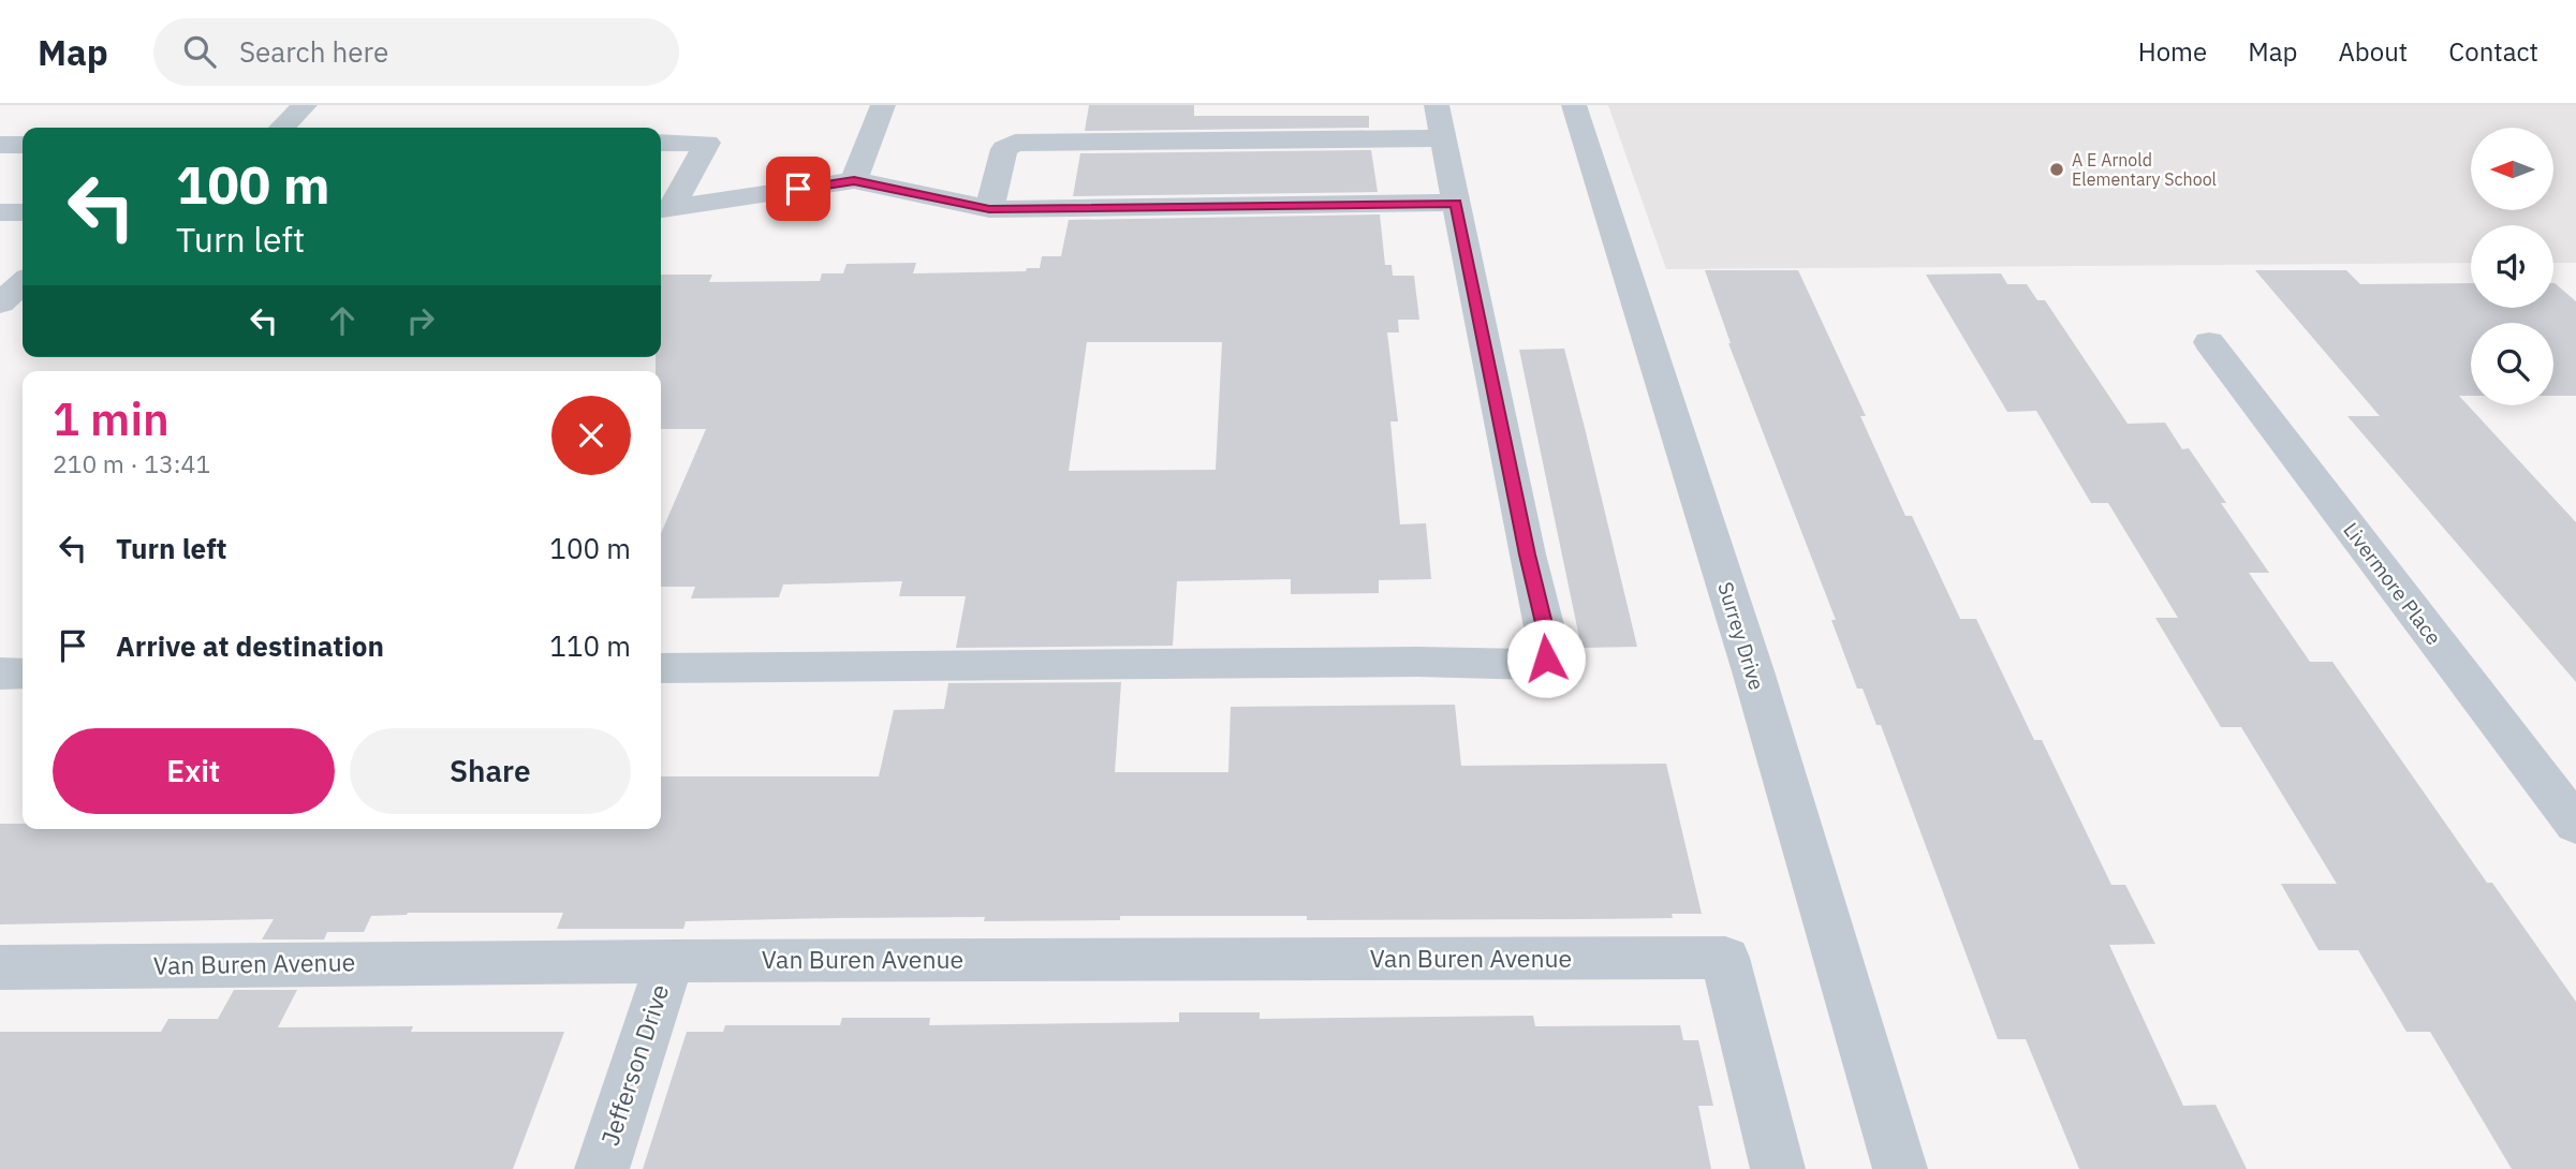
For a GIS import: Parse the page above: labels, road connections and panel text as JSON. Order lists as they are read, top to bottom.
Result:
{
  "streets": {
    "street": [
      "Livermore Place",
      "Surrey Drive",
      "Van Buren Avenue",
      "Jefferson Drive"
    ]
  },
  "crossings": [
    ["Van Buren Avenue", "Jefferson Drive"]
  ],
  "places": ["A E Arnold Elementary School"],
  "north": "left",
  "page": {
    "header": "Map",
    "search": "Search here",
    "nav": [
      "Home",
      "Map",
      "About",
      "Contact"
    ],
    "turn": ["100 m", "Turn left"],
    "heading": ["1 min", "210 m · 13:41"],
    "list": [
      {
        "name": "Turn left",
        "value": "100 m"
      },
      {
        "name": "Arrive at destination",
        "value": "110 m"
      }
    ],
    "buttons": ["Exit", "Share"]
  }
}
